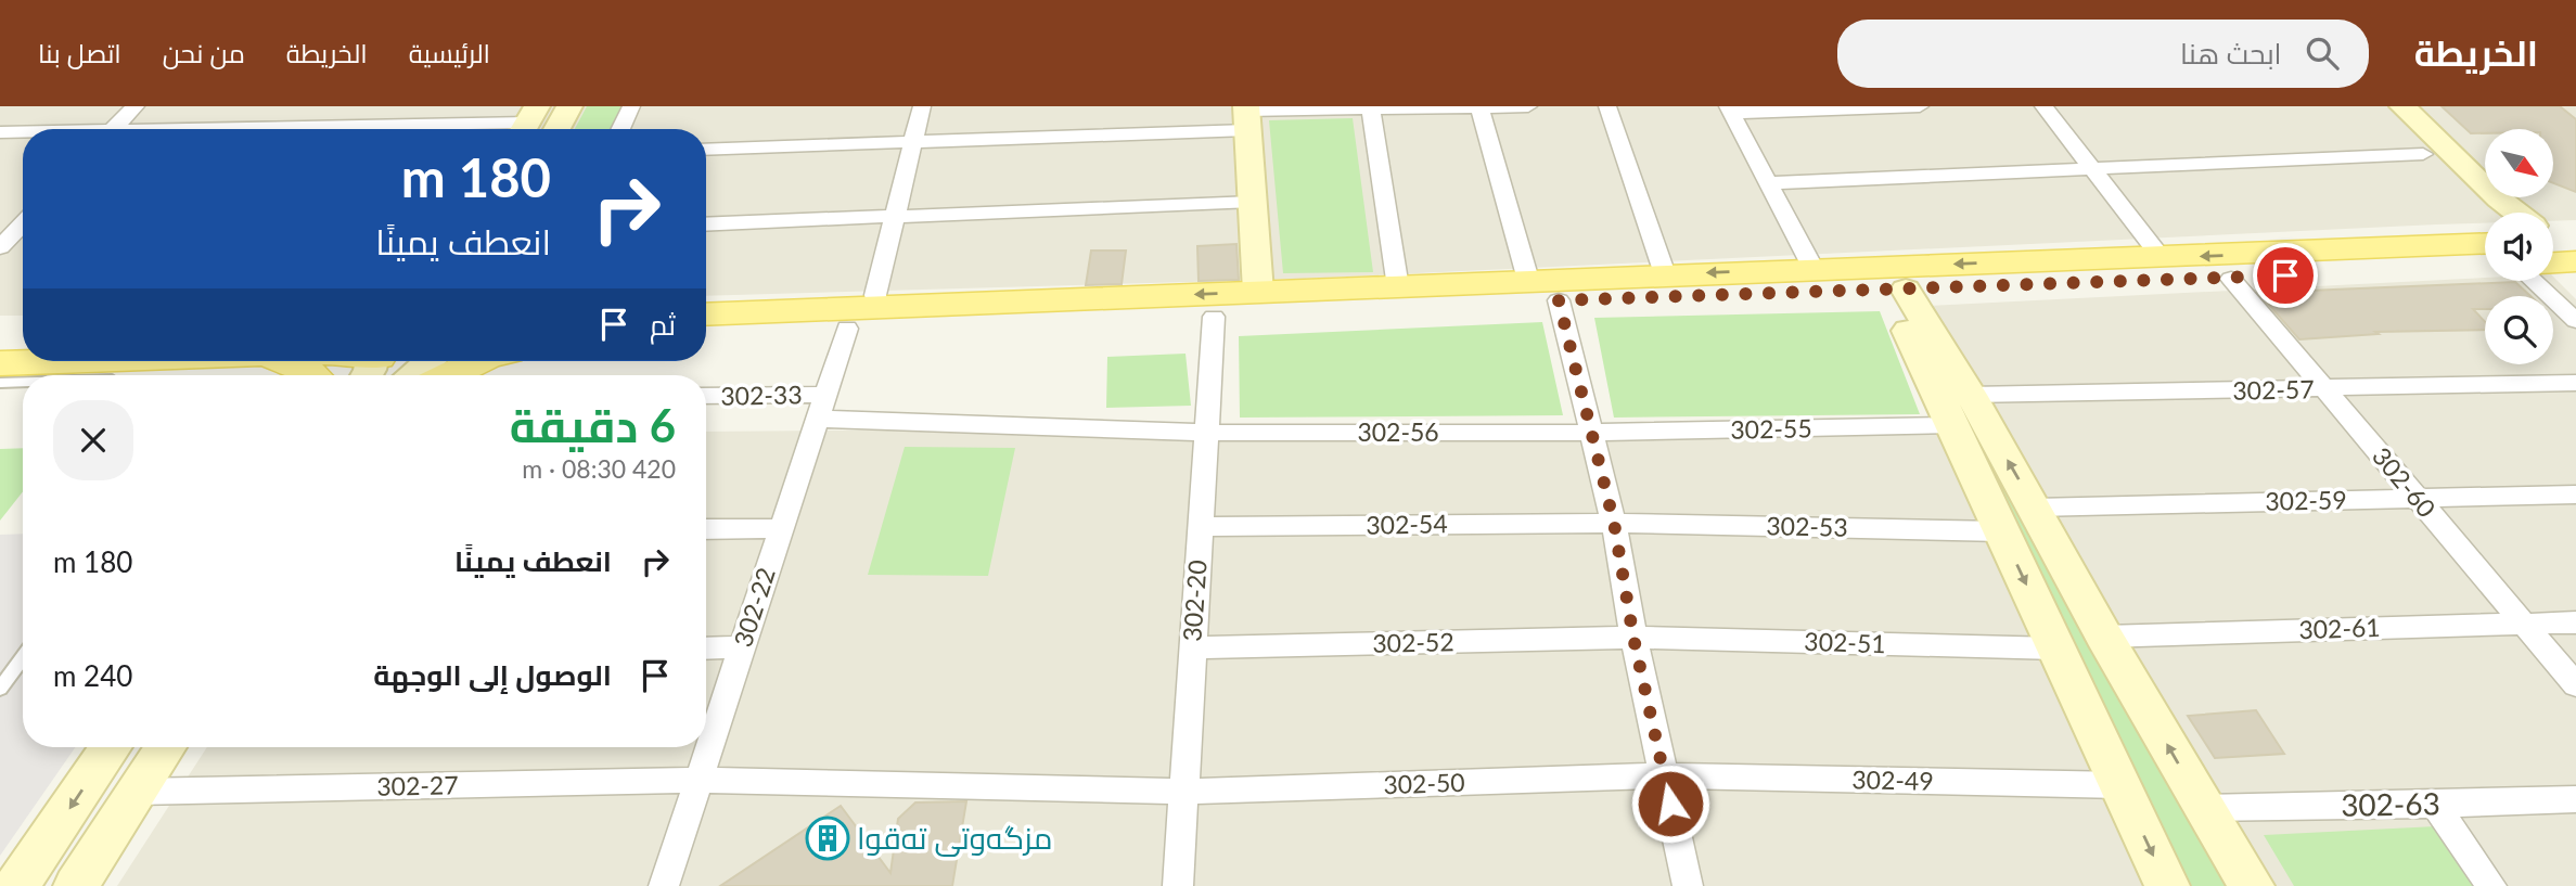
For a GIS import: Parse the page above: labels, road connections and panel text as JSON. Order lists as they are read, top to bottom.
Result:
{
  "streets": {
    "street": [
      "302-57",
      "302-33",
      "302-55",
      "302-56",
      "302-60",
      "302-59",
      "302-54",
      "302-53",
      "302-20",
      "302-22",
      "302-61",
      "302-52",
      "302-51",
      "302-49",
      "302-50",
      "302-27",
      "302-63"
    ]
  },
  "crossings": [
    ["302-57", "302-55"],
    ["302-57", "302-60"],
    ["302-33", "302-56"],
    ["302-33", "302-20"],
    ["302-33", "302-22"],
    ["302-55", "302-56"],
    ["302-56", "302-20"],
    ["302-60", "302-59"],
    ["302-60", "302-61"],
    ["302-54", "302-53"],
    ["302-54", "302-20"],
    ["302-20", "302-52"],
    ["302-20", "302-50"],
    ["302-22", "302-50"],
    ["302-22", "302-27"],
    ["302-52", "302-51"],
    ["302-49", "302-50"],
    ["302-50", "302-27"]
  ],
  "places": {
    "building": ["مزگه‌وتی ته‌قوا"]
  },
  "north": "bottom right",
  "page": {
    "header": "الخريطة",
    "search": "ابحث هنا",
    "nav": [
      "الرئيسية",
      "الخريطة",
      "من نحن",
      "اتصل بنا"
    ],
    "turn": ["180 m", "انعطف يمينًا"],
    "then": "ثم",
    "heading": ["6 دقيقة", "420 m · 08:30"],
    "list": [
      {
        "name": "انعطف يمينًا",
        "value": "180 m"
      },
      {
        "name": "الوصول إلى الوجهة",
        "value": "240 m"
      }
    ]
  }
}
